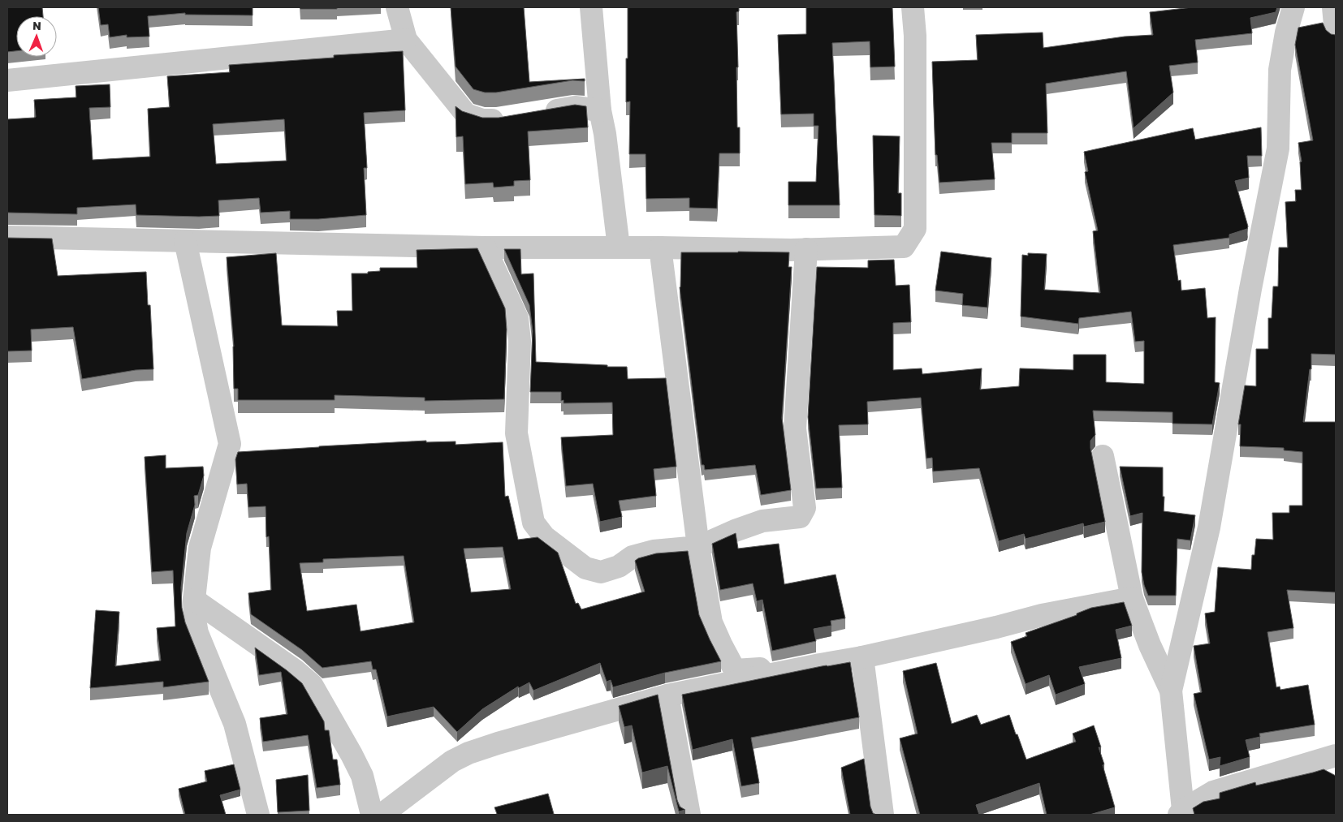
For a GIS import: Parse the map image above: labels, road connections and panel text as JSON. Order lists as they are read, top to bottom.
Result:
{
  "north": "top"
}
